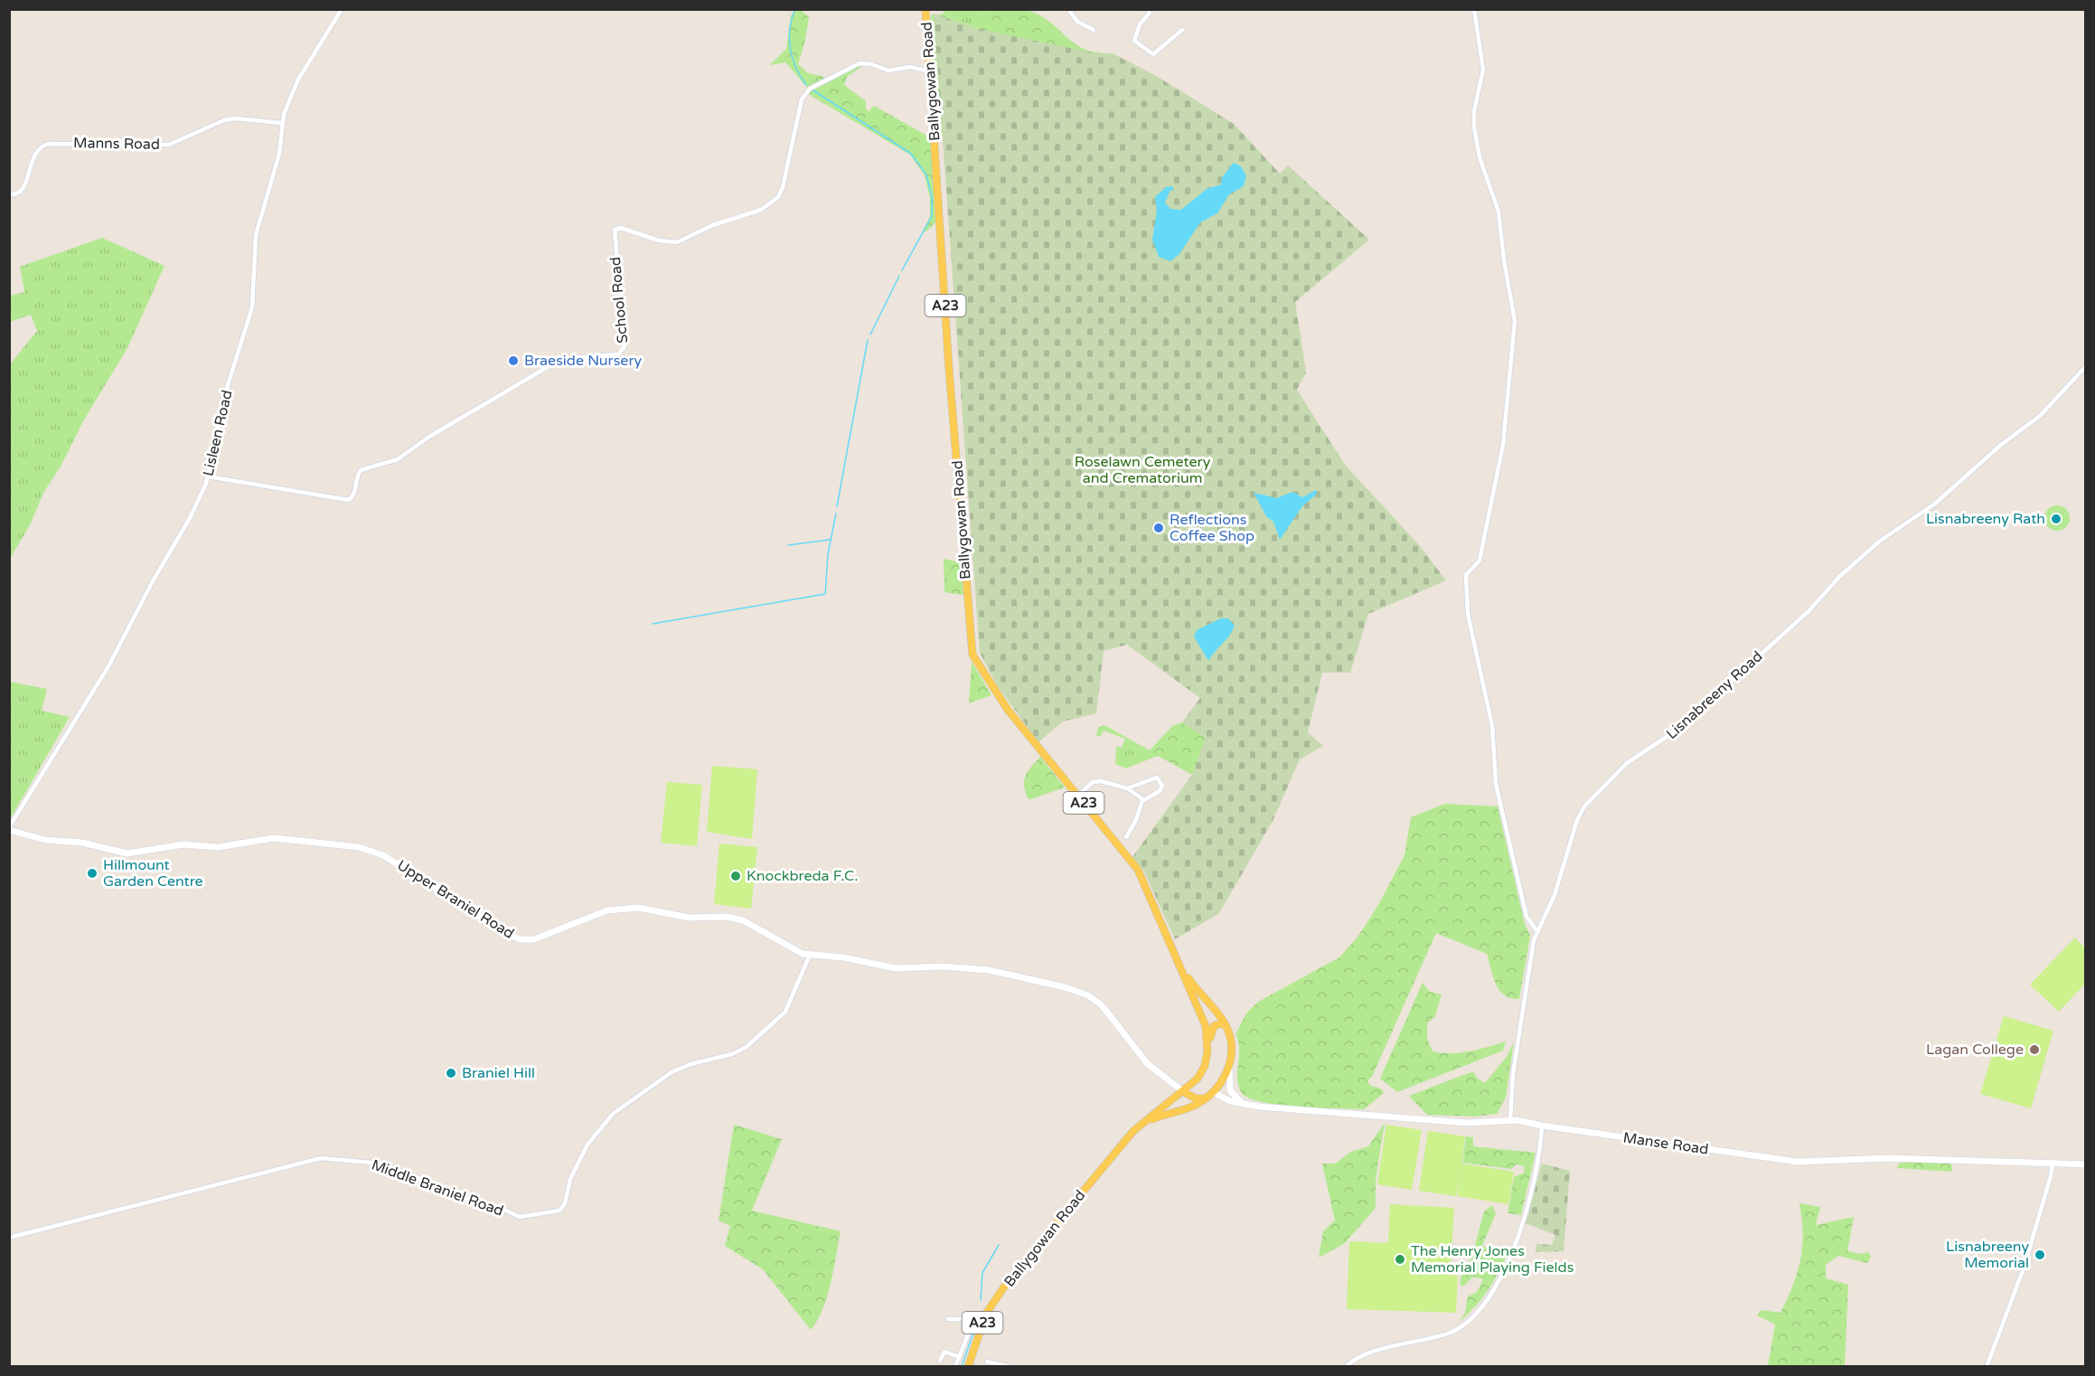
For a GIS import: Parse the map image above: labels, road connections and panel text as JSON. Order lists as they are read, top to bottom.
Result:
{
  "streets": {
    "main road": ["Ballygowan Road", "A23"],
    "street": [
      "Manns Road",
      "School Road",
      "Lisleen Road",
      "Lisnabreeny Road",
      "Upper Braniel Road",
      "Manse Road",
      "Middle Braniel Road"
    ]
  },
  "crossings": [
    ["Ballygowan Road", "School Road"],
    ["Ballygowan Road", "A23"],
    ["Ballygowan Road", "Upper Braniel Road"],
    ["Ballygowan Road", "Manse Road"],
    ["Manns Road", "Lisleen Road"],
    ["School Road", "Lisleen Road"],
    ["Lisleen Road", "Upper Braniel Road"],
    ["Lisnabreeny Road", "Manse Road"],
    ["Upper Braniel Road", "Middle Braniel Road"]
  ],
  "parks": ["Roselawn Cemetery and Crematorium"],
  "places": [
    "Braeside Nursery",
    "Lisnabreeny Rath",
    "Reflections Coffee Shop",
    "Hillmount Garden Centre",
    "Knockbreda F.C.",
    "Lagan College",
    "Braniel Hill",
    "Lisnabreeny Memorial",
    "The Henry Jones Memorial Playing Fields"
  ]
}
